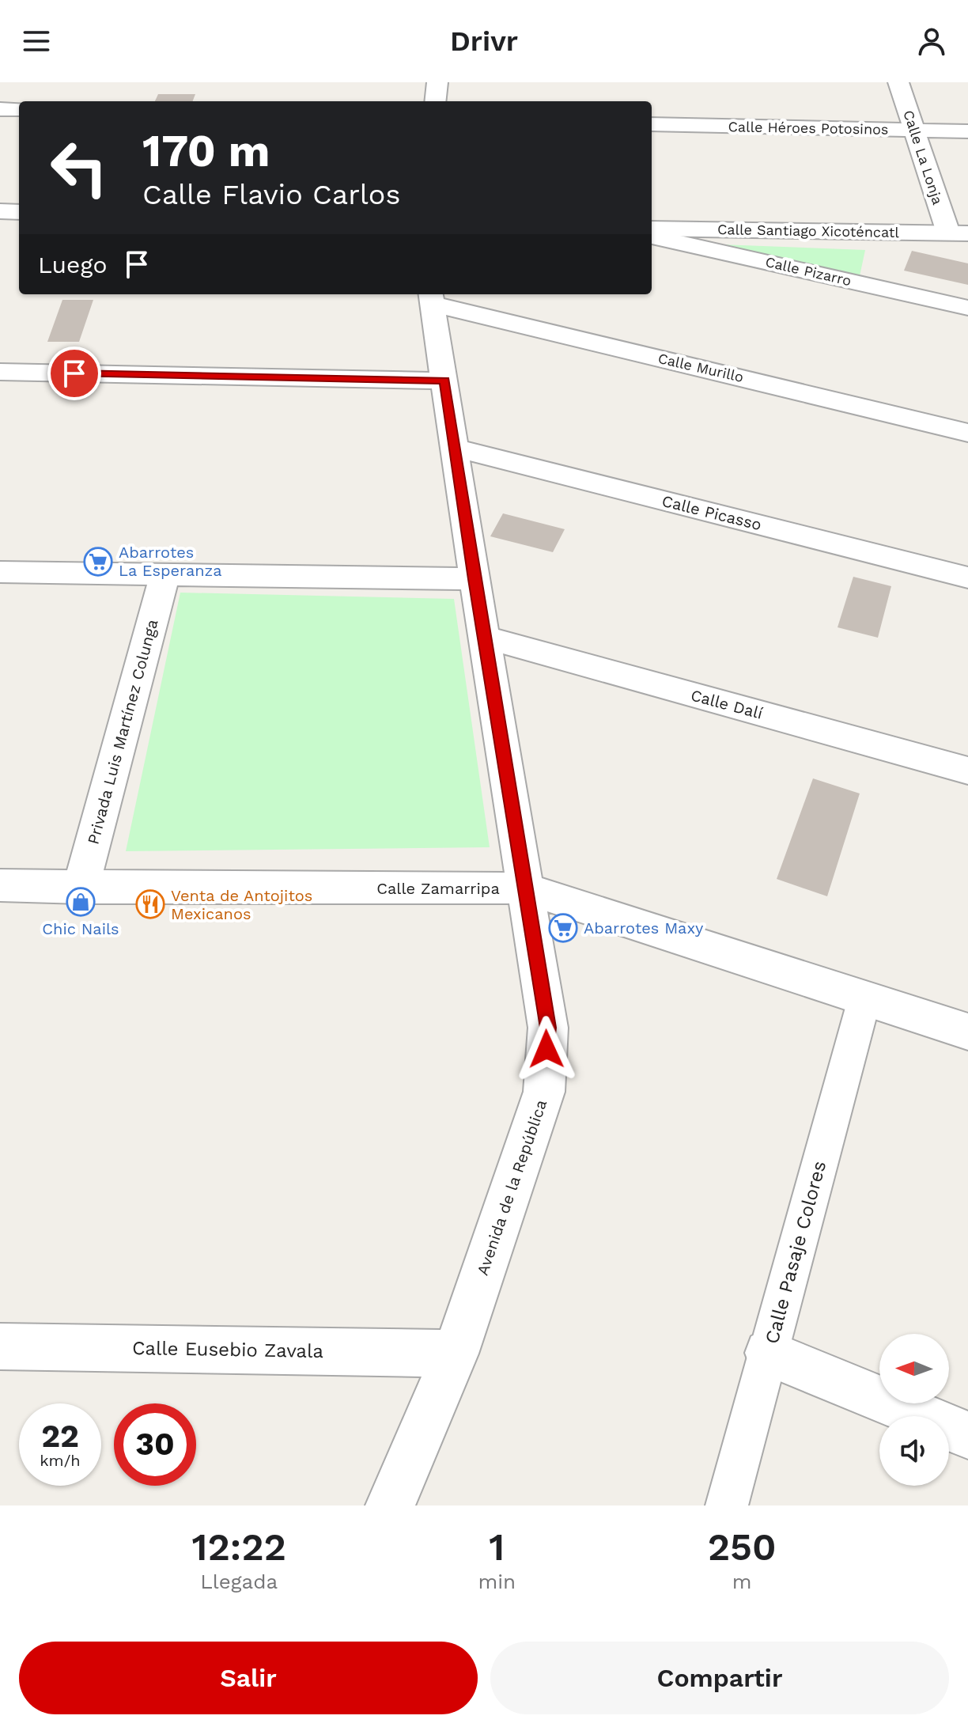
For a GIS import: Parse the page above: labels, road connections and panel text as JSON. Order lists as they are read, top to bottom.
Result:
{
  "streets": {
    "street": [
      "Calle Héroes Potosinos",
      "Calle La Lonja",
      "Calle Santiago Xicoténcatl",
      "Calle Pizarro",
      "Calle Murillo",
      "Calle Picasso",
      "Calle Dalí",
      "Privada Luis Martínez Colunga",
      "Calle Zamarripa",
      "Avenida de la República",
      "Calle Pasaje Colores",
      "Calle Eusebio Zavala"
    ]
  },
  "crossings": [
    ["Calle Héroes Potosinos", "Calle La Lonja"],
    ["Calle La Lonja", "Calle Santiago Xicoténcatl"],
    ["Calle Murillo", "Avenida de la República"],
    ["Calle Picasso", "Avenida de la República"],
    ["Calle Dalí", "Avenida de la República"],
    ["Privada Luis Martínez Colunga", "Calle Zamarripa"],
    ["Calle Zamarripa", "Avenida de la República"],
    ["Calle Zamarripa", "Calle Pasaje Colores"],
    ["Avenida de la República", "Calle Eusebio Zavala"]
  ],
  "places": {
    "supermarket": ["Abarrotes La Esperanza", "Abarrotes Maxy"],
    "shop": ["Chic Nails"],
    "restaurant": ["Venta de Antojitos Mexicanos"]
  },
  "north": "left",
  "page": {
    "header": "Drivr",
    "turn": ["170 m", "Calle Flavio Carlos"],
    "then": "Luego",
    "speed": "22 km/h",
    "limit": "30",
    "eta": [
      "12:22",
      "Llegada",
      "1",
      "min",
      "250",
      "m"
    ],
    "buttons": ["Salir", "Compartir"]
  }
}
